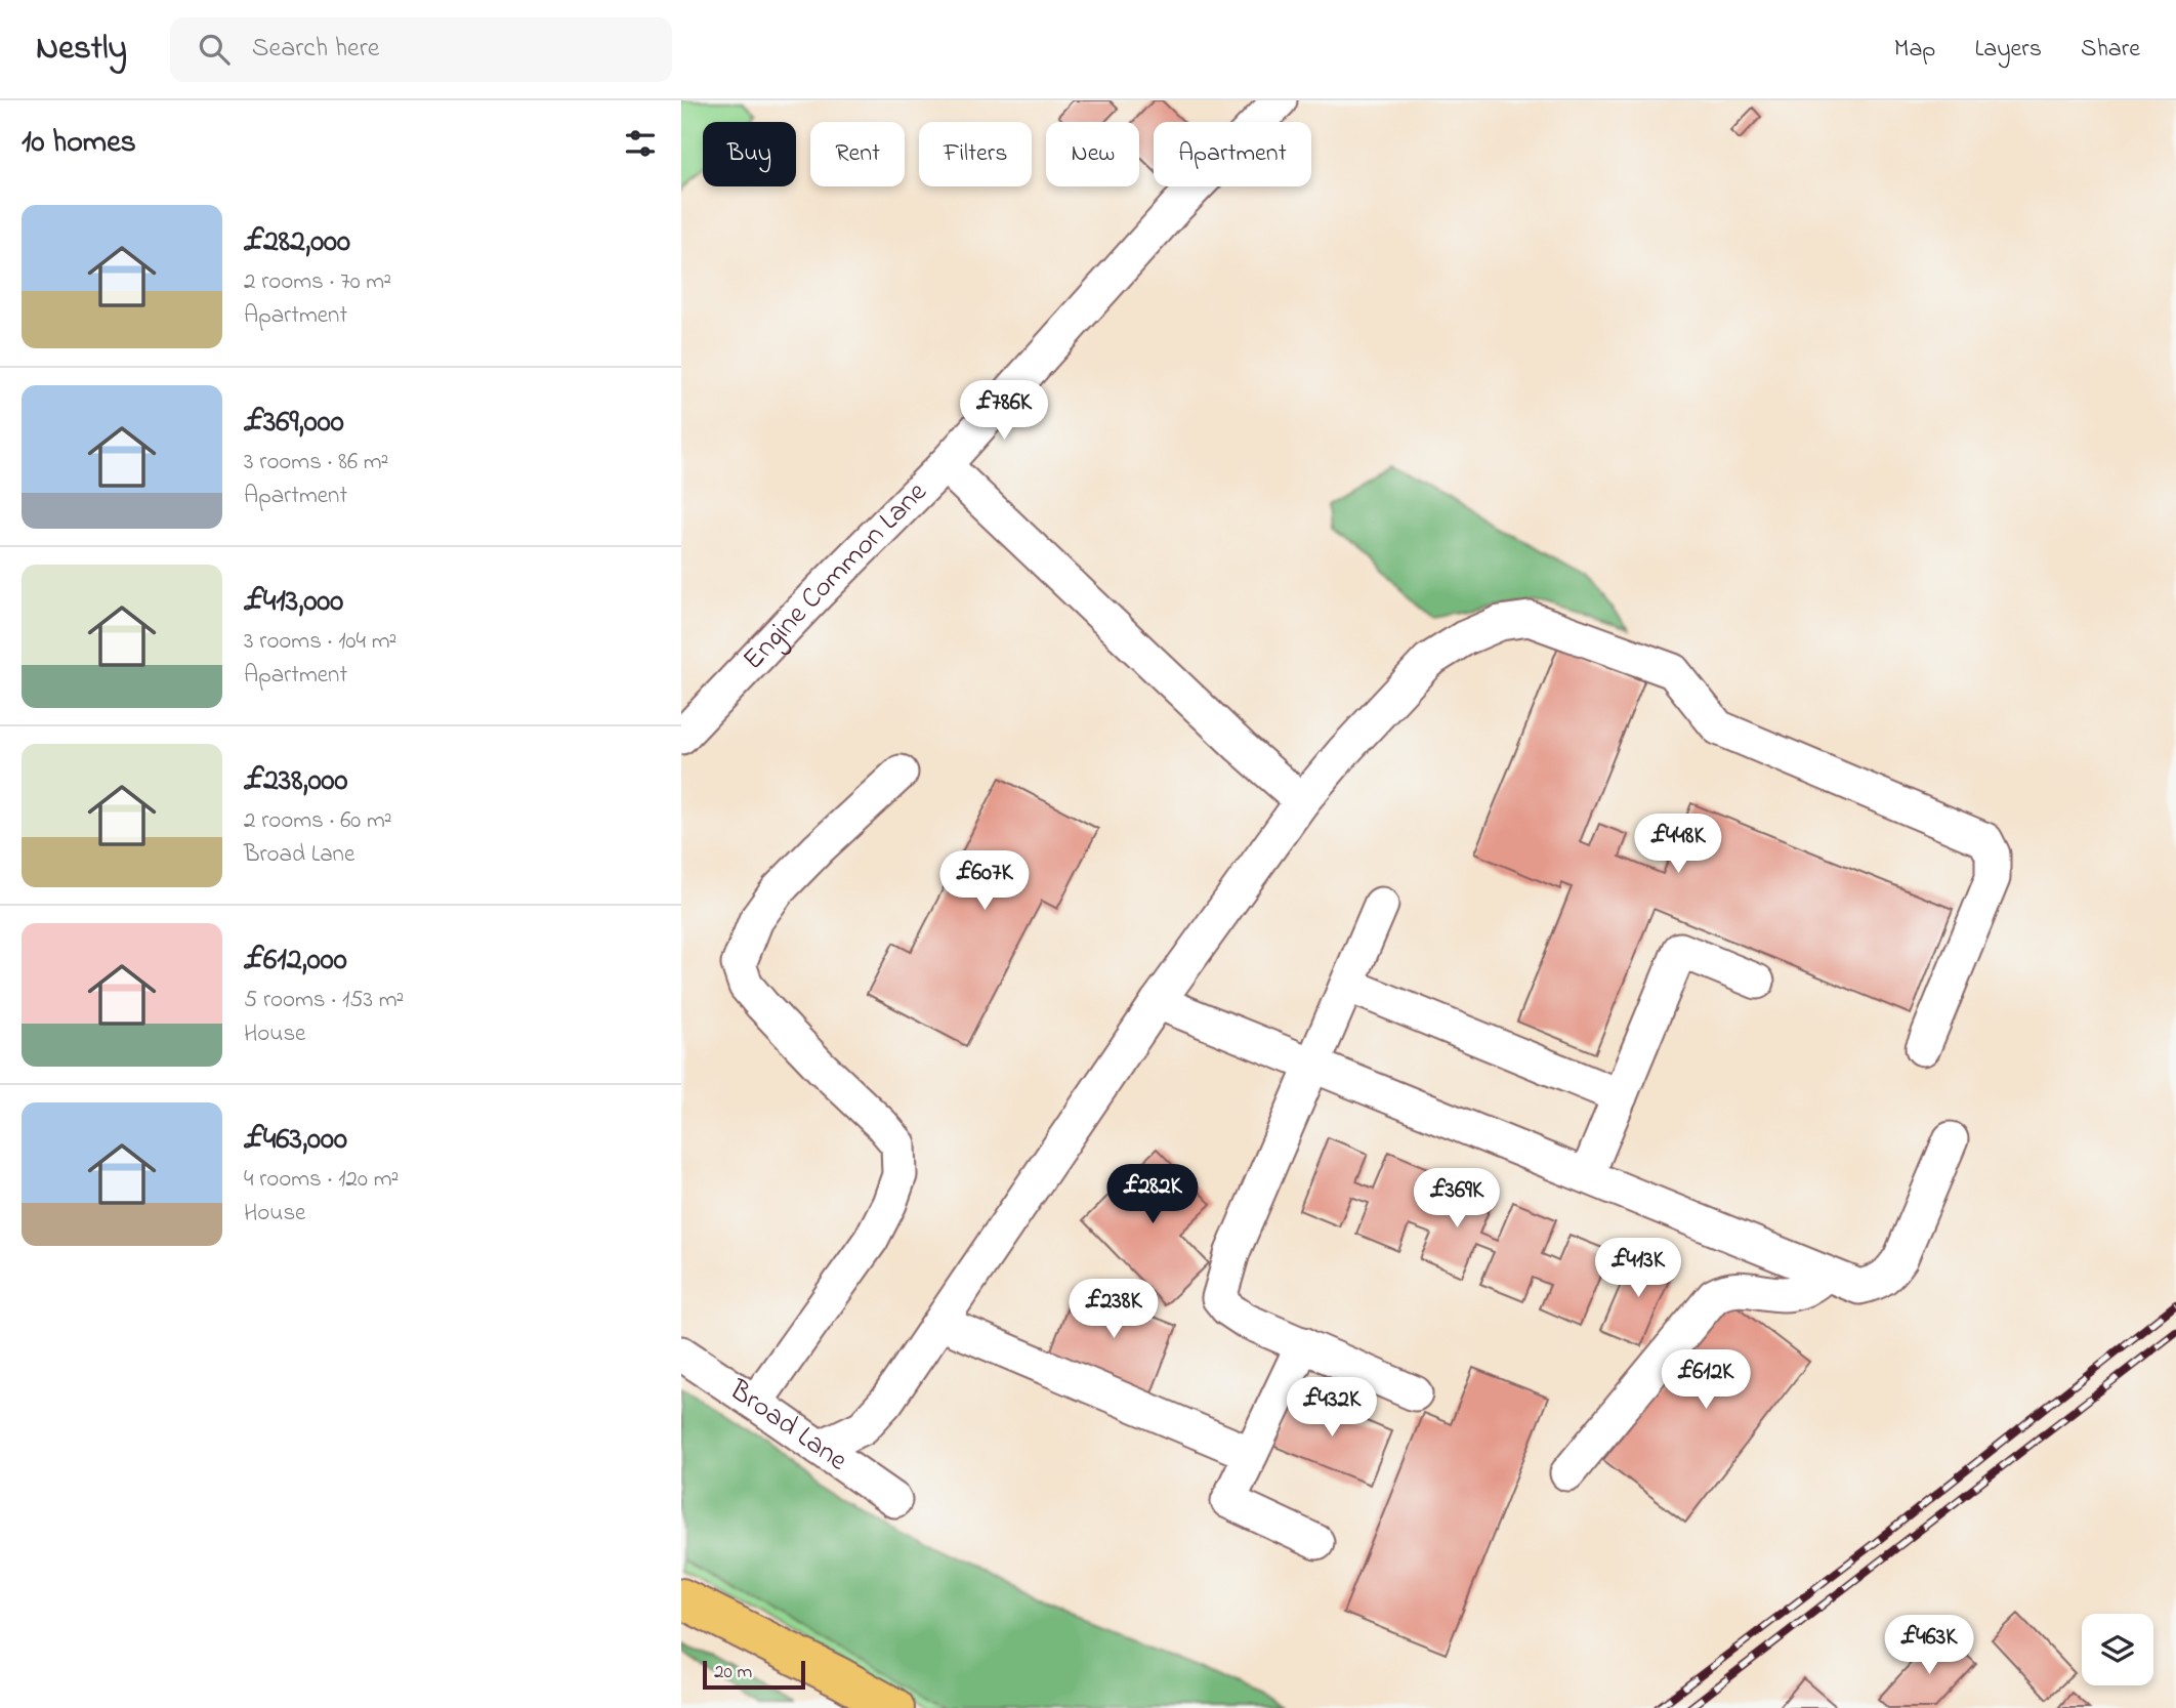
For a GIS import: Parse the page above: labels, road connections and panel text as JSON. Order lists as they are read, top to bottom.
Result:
{
  "streets": {
    "street": ["Engine Common Lane", "Broad Lane"]
  },
  "scale_bar": "20 m",
  "page": {
    "header": "Nestly",
    "search": "Search here",
    "nav": ["Map", "Layers", "Share"],
    "heading": "10 homes",
    "chip": [
      "Buy",
      "Rent",
      "Filters",
      "New",
      "Apartment"
    ],
    "list": [
      {
        "name": "£282,000",
        "note": "2 rooms · 70 m² · Apartment"
      },
      {
        "name": "£369,000",
        "note": "3 rooms · 86 m² · Apartment"
      },
      {
        "name": "£413,000",
        "note": "3 rooms · 104 m² · Apartment"
      },
      {
        "name": "£238,000",
        "note": "2 rooms · 60 m² · Broad Lane"
      },
      {
        "name": "£612,000",
        "note": "5 rooms · 153 m² · House"
      },
      {
        "name": "£463,000",
        "note": "4 rooms · 120 m² · House"
      }
    ],
    "price": [
      "£786K",
      "£448K",
      "£607K",
      "£282K",
      "£369K",
      "£413K",
      "£238K",
      "£612K",
      "£432K",
      "£463K"
    ],
    "scale": "20 m"
  }
}
